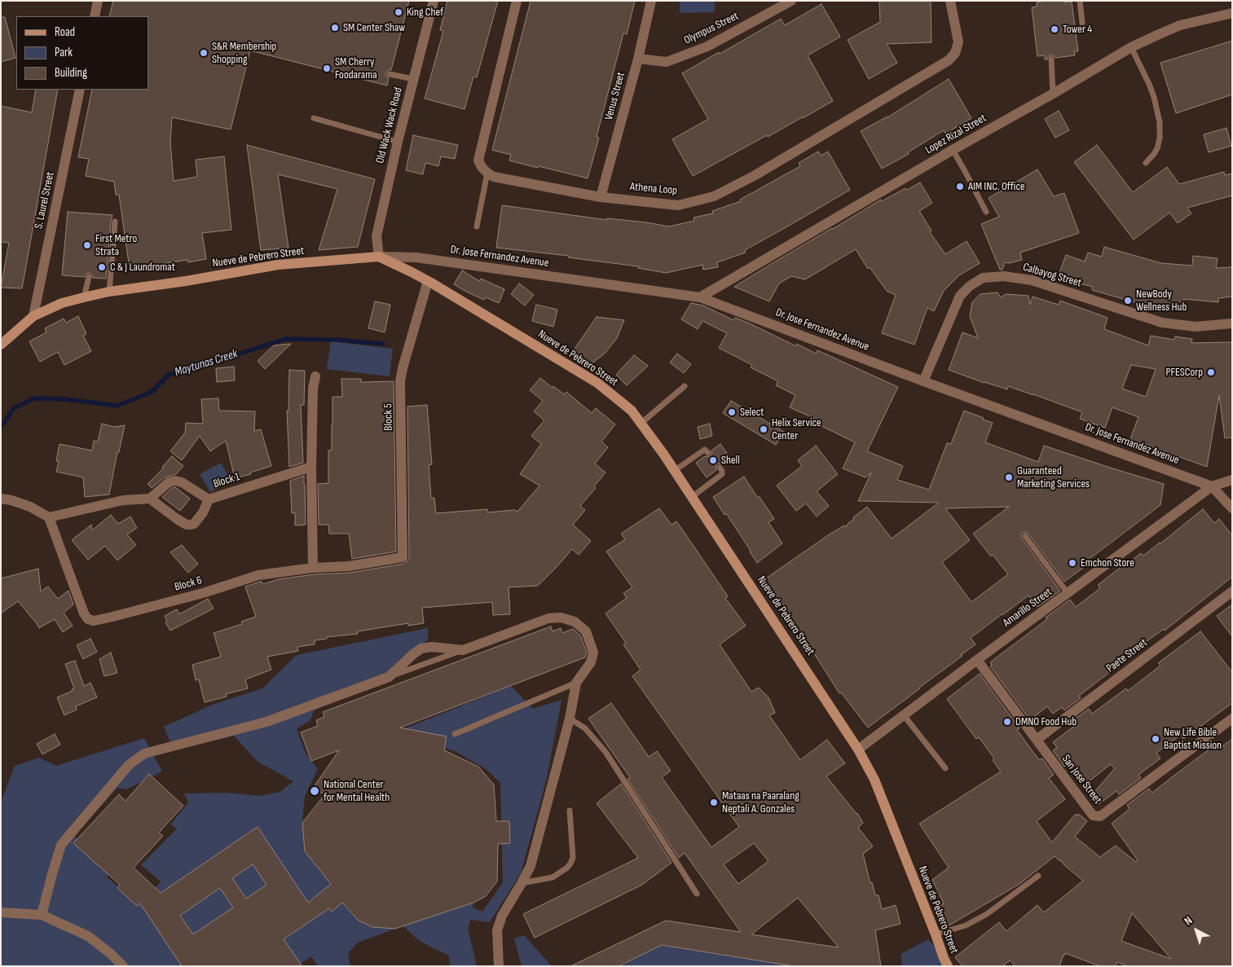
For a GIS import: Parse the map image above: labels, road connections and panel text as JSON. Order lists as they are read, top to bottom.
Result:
{
  "streets": {
    "main road": ["Nueve de Pebrero Street"],
    "street": [
      "Olympus Street",
      "Venus Street",
      "Old Wack Wack Road",
      "Lopez Rizal Street",
      "Athena Loop",
      "S. Laurel Street",
      "Dr. Jose Fernandez Avenue",
      "Calbayog Street",
      "Block 5",
      "Block 1",
      "Block 6",
      "Amarillo Street",
      "Paete Street",
      "San Jose Street"
    ]
  },
  "crossings": [
    ["Olympus Street", "Venus Street"],
    ["Venus Street", "Athena Loop"],
    ["Old Wack Wack Road", "Dr. Jose Fernandez Avenue"],
    ["Old Wack Wack Road", "Nueve de Pebrero Street"],
    ["Lopez Rizal Street", "Dr. Jose Fernandez Avenue"],
    ["S. Laurel Street", "Nueve de Pebrero Street"],
    ["Dr. Jose Fernandez Avenue", "Nueve de Pebrero Street"],
    ["Dr. Jose Fernandez Avenue", "Calbayog Street"],
    ["Dr. Jose Fernandez Avenue", "Amarillo Street"],
    ["Nueve de Pebrero Street", "Block 5"],
    ["Nueve de Pebrero Street", "Amarillo Street"],
    ["Block 5", "Block 6"],
    ["Amarillo Street", "San Jose Street"],
    ["Paete Street", "San Jose Street"]
  ],
  "water": ["Maytunas Creek"],
  "places": [
    "King Chef",
    "SM Center Shaw",
    "Tower 4",
    "S&R Membership Shopping",
    "SM Cherry Foodarama",
    "AIM INC. Office",
    "First Metro Strata",
    "C & J Laundromat",
    "NewBody Wellness Hub",
    "PFESCorp",
    "Select",
    "Helix Service Center",
    "Shell",
    "Guaranteed Marketing Services",
    "Emchon Store",
    "DMNO Food Hub",
    "New Life Bible Baptist Mission",
    "National Center for Mental Health",
    "Mataas na Paaralang Neptali A. Gonzales"
  ],
  "legend": ["Road", "Park", "Building"],
  "north": "top left"
}
